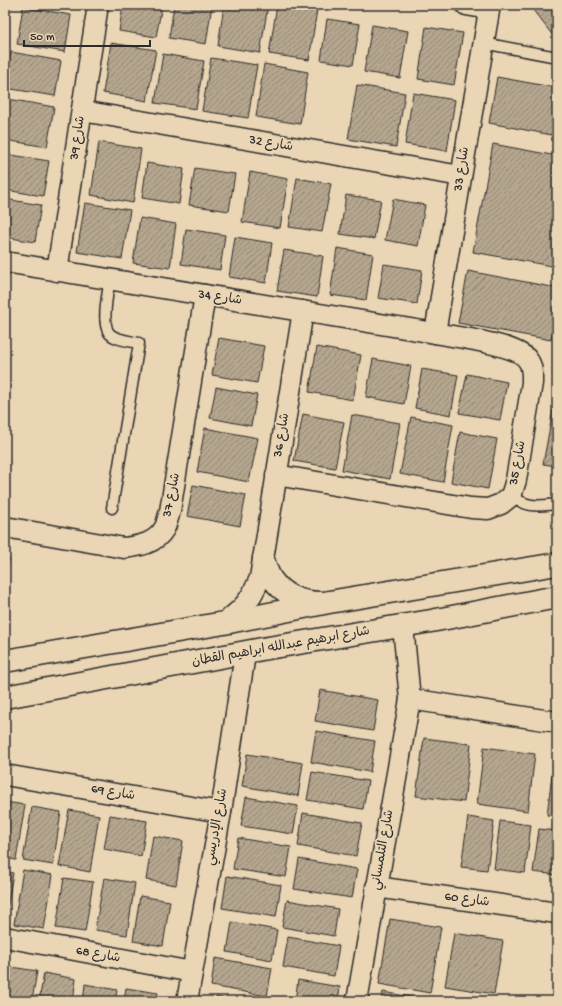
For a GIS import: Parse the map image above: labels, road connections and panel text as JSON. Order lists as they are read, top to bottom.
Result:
{
  "streets": {
    "street": [
      "شارع 39",
      "شارع 32",
      "شارع 33",
      "شارع 34",
      "شارع 36",
      "شارع 35",
      "شارع 37",
      "شارع ابرهيم عبدالله ابراهيم القطان",
      "شارع 69",
      "شارع الإدريسي",
      "شارع التلمساني",
      "شارع 60",
      "شارع 68"
    ]
  },
  "crossings": [
    ["شارع 39", "شارع 32"],
    ["شارع 39", "شارع 34"],
    ["شارع 32", "شارع 33"],
    ["شارع 33", "شارع 34"],
    ["شارع 33", "شارع 35"],
    ["شارع 34", "شارع 36"],
    ["شارع 34", "شارع 35"],
    ["شارع 34", "شارع 37"],
    ["شارع 36", "شارع 35"],
    ["شارع ابرهيم عبدالله ابراهيم القطان", "شارع الإدريسي"],
    ["شارع ابرهيم عبدالله ابراهيم القطان", "شارع التلمساني"],
    ["شارع 69", "شارع الإدريسي"],
    ["شارع الإدريسي", "شارع 68"],
    ["شارع التلمساني", "شارع 60"]
  ],
  "scale_bar": "50 m"
}
